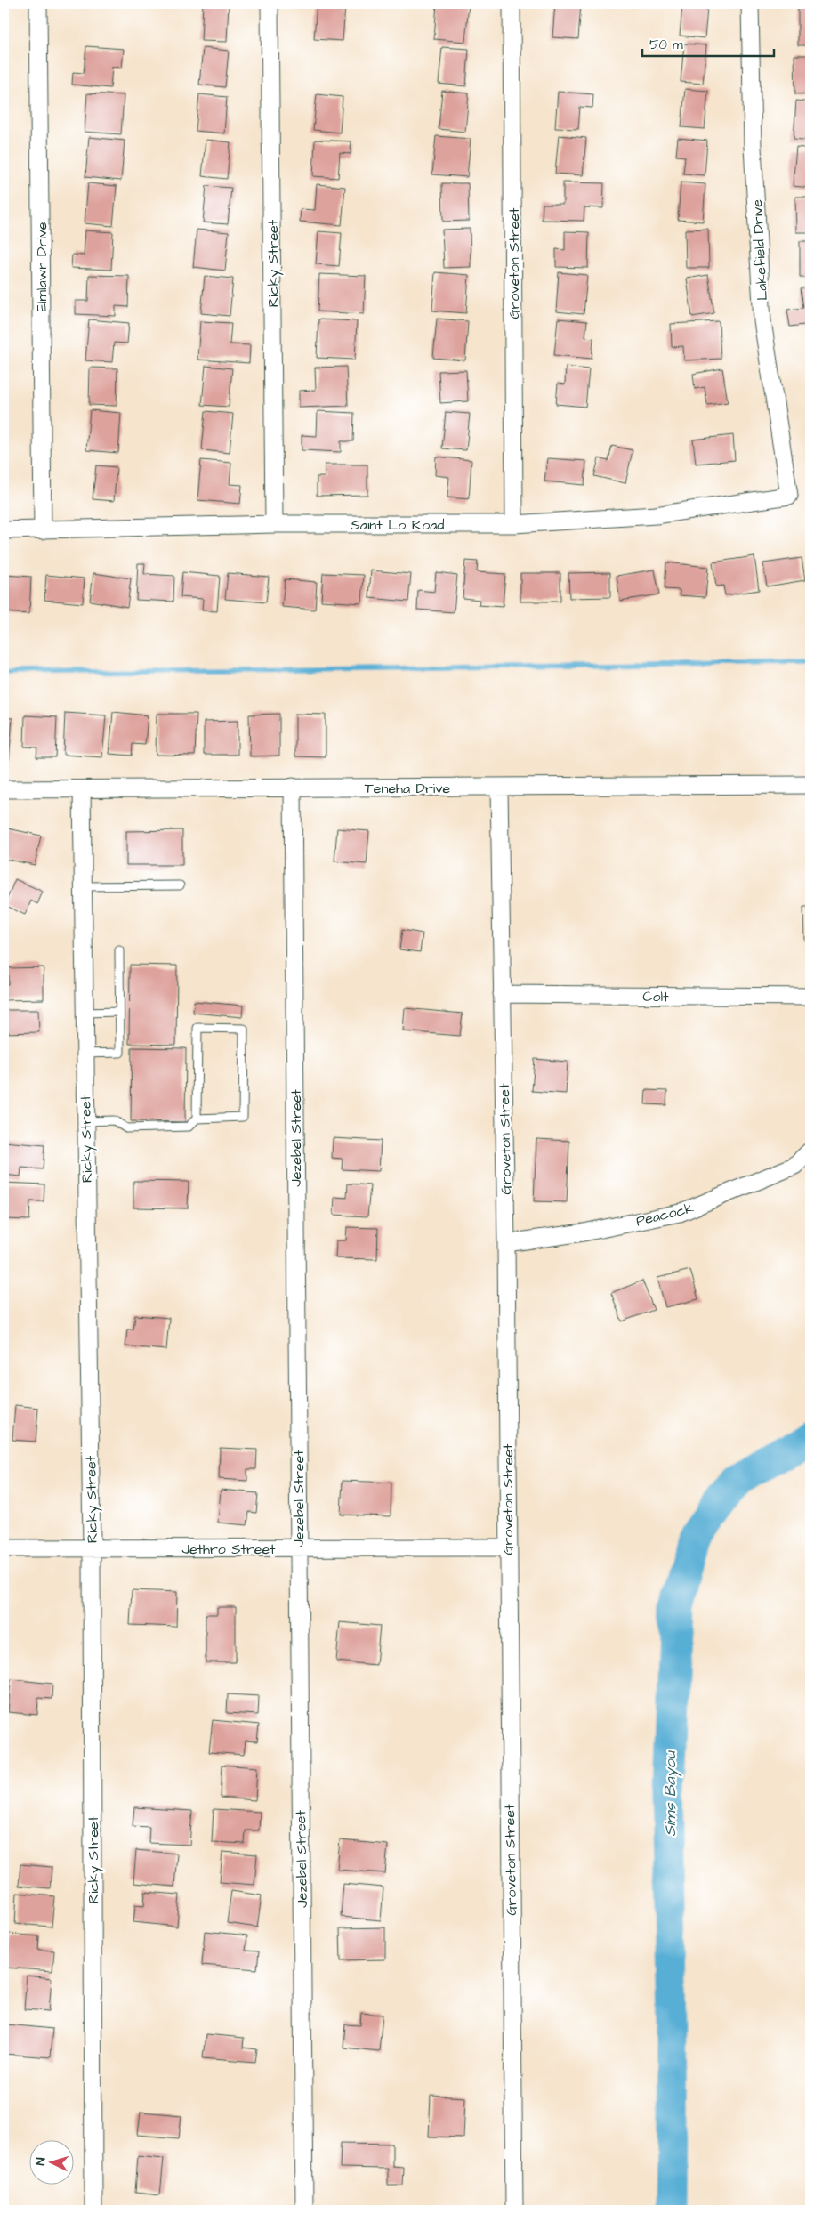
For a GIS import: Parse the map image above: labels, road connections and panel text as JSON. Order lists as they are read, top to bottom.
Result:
{
  "streets": {
    "street": [
      "Lakefield Drive",
      "Ricky Street",
      "Groveton Street",
      "Elmlawn Drive",
      "Saint Lo Road",
      "Teneha Drive",
      "Colt",
      "Jezebel Street",
      "Peacock",
      "Jethro Street"
    ]
  },
  "crossings": [
    ["Lakefield Drive", "Saint Lo Road"],
    ["Ricky Street", "Saint Lo Road"],
    ["Ricky Street", "Teneha Drive"],
    ["Ricky Street", "Jethro Street"],
    ["Groveton Street", "Saint Lo Road"],
    ["Groveton Street", "Teneha Drive"],
    ["Groveton Street", "Colt"],
    ["Groveton Street", "Peacock"],
    ["Groveton Street", "Jethro Street"],
    ["Elmlawn Drive", "Saint Lo Road"],
    ["Teneha Drive", "Jezebel Street"],
    ["Jezebel Street", "Jethro Street"]
  ],
  "water": ["Sims Bayou"],
  "scale_bar": "50 m",
  "north": "left"
}
